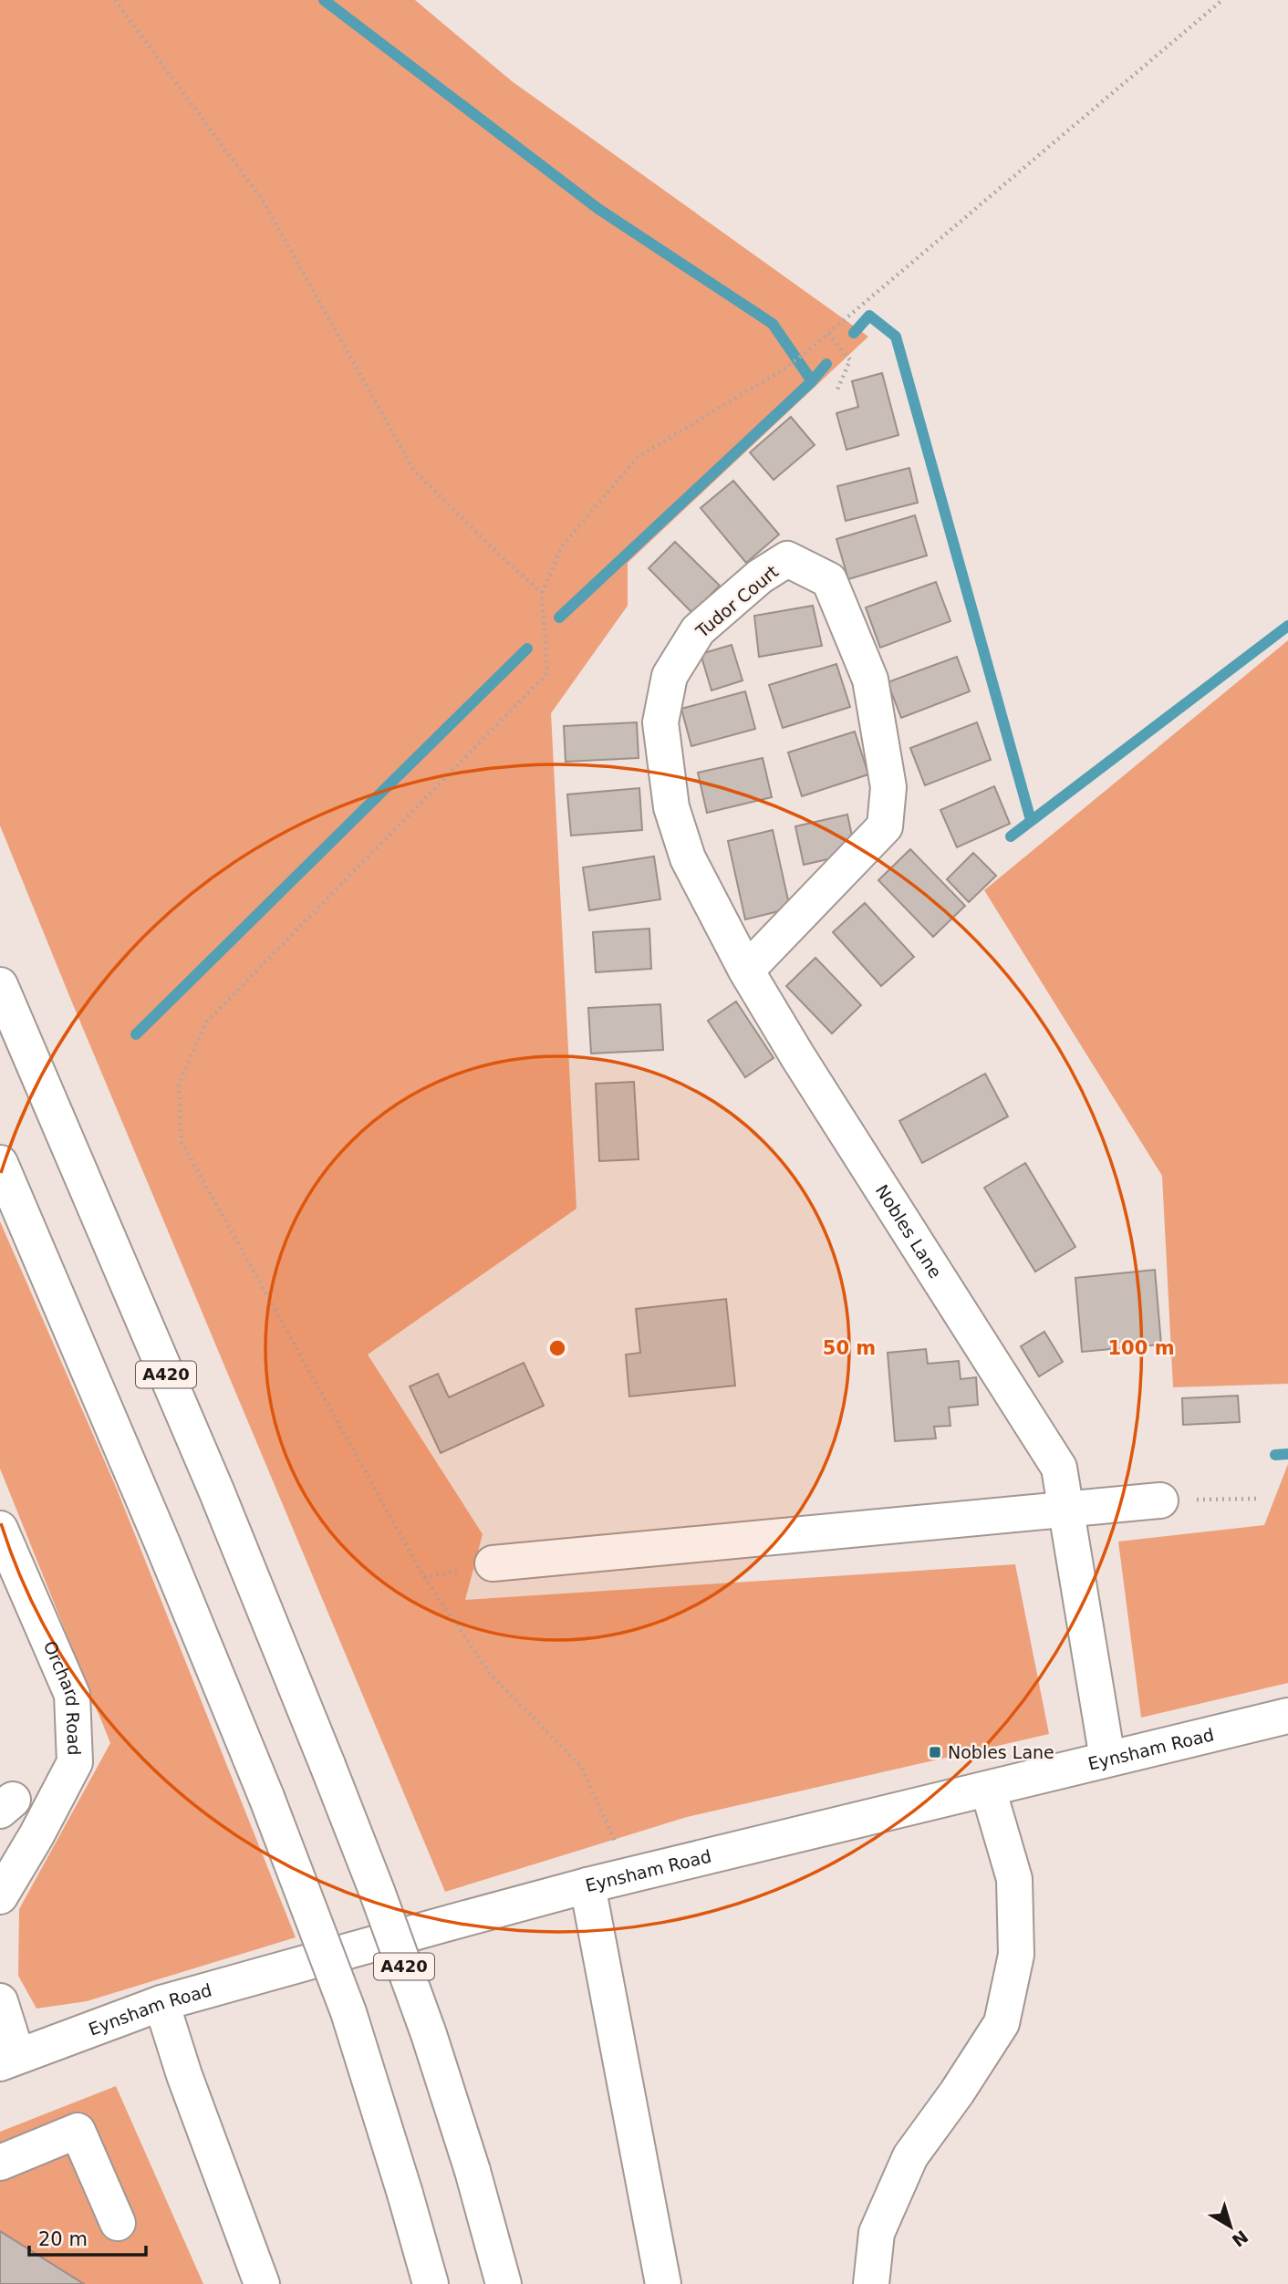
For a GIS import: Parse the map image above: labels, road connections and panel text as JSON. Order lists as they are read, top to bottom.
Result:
{
  "streets": {
    "main road": [
      "Tudor Court",
      "Nobles Lane",
      "A420",
      "Orchard Road",
      "Eynsham Road"
    ]
  },
  "crossings": [
    ["Tudor Court", "Nobles Lane"],
    ["Nobles Lane", "Eynsham Road"]
  ],
  "places": {
    "transit": ["Nobles Lane"]
  },
  "scale_bar": "20 m",
  "north": "bottom right",
  "rings": ["50 m", "100 m"]
}
